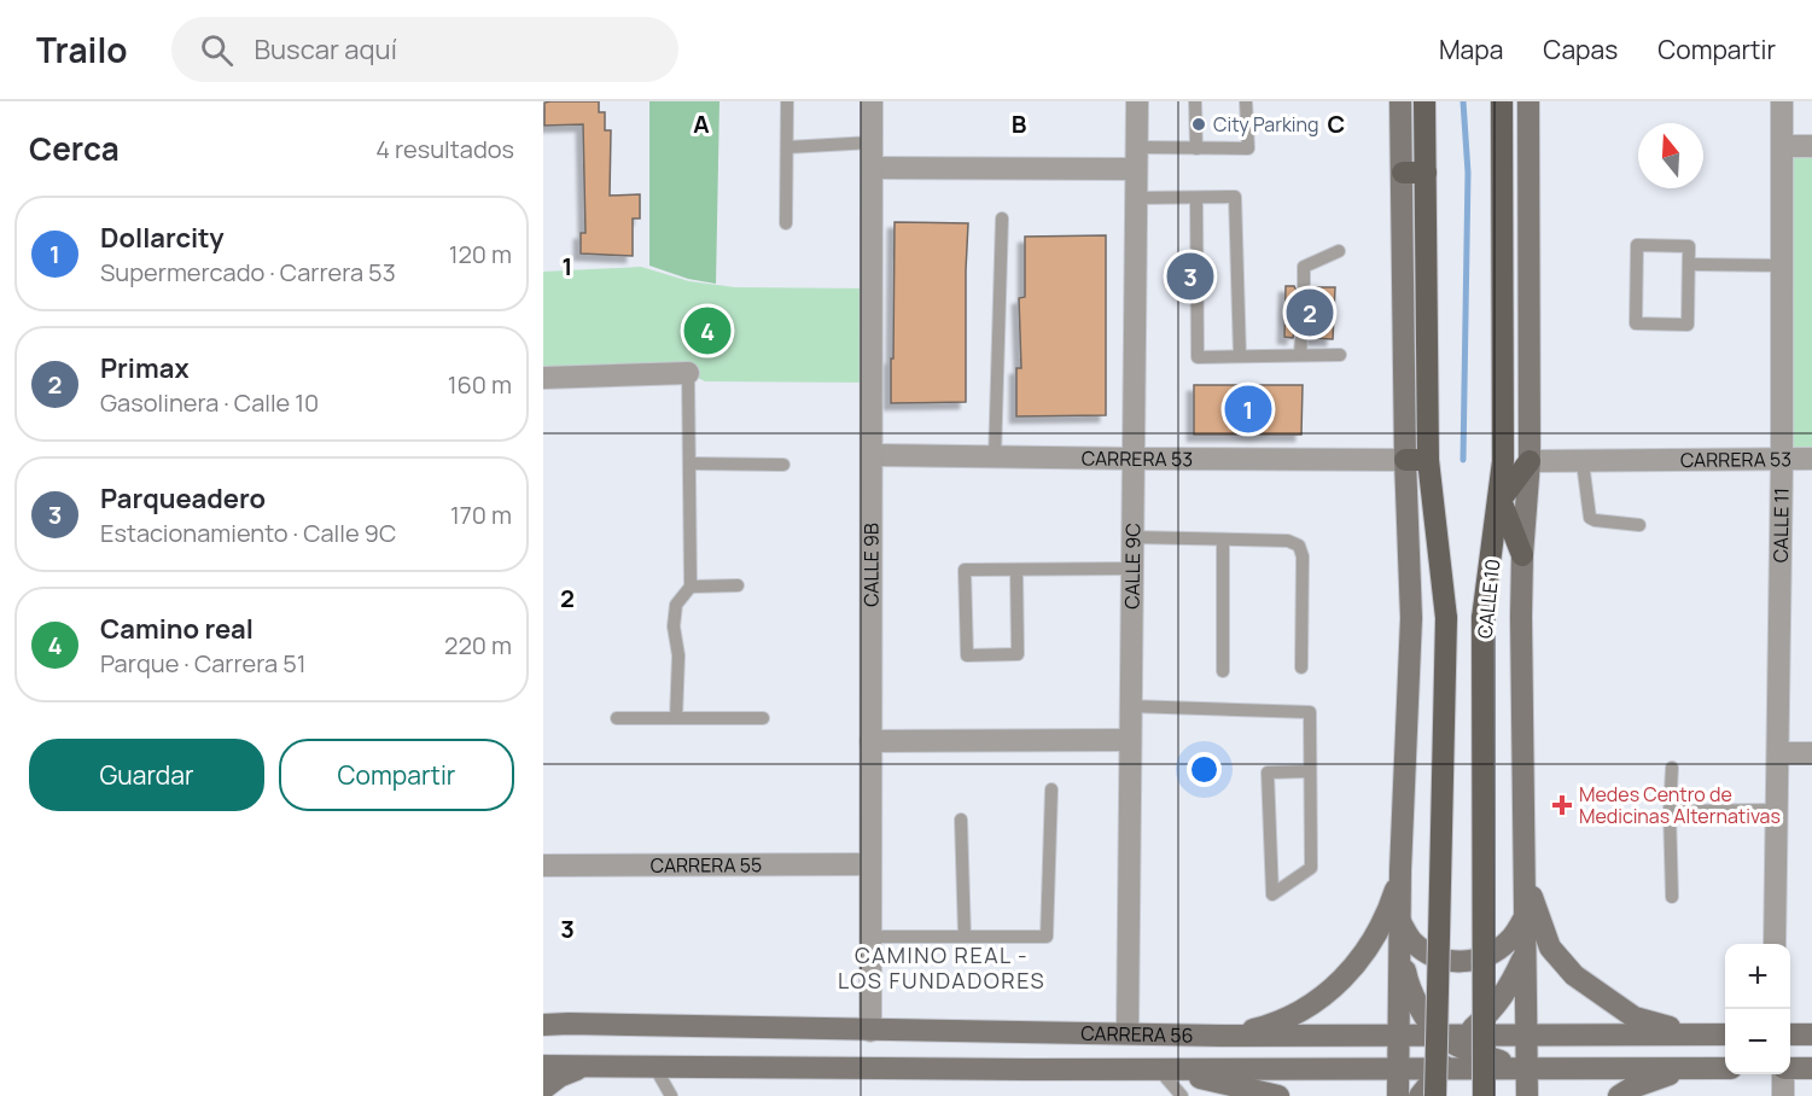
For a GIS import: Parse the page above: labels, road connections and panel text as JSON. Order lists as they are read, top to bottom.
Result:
{
  "streets": {
    "main road": ["CALLE 10"],
    "street": [
      "CARRERA 53",
      "CALLE 11",
      "CALLE 9B",
      "CALLE 9C",
      "CARRERA 55",
      "CARRERA 56"
    ]
  },
  "crossings": [
    ["CARRERA 53", "CALLE 11"],
    ["CARRERA 53", "CALLE 9B"],
    ["CARRERA 53", "CALLE 9C"],
    ["CARRERA 53", "CALLE 10"],
    ["CALLE 9B", "CARRERA 55"],
    ["CALLE 9B", "CARRERA 56"],
    ["CALLE 9C", "CARRERA 56"],
    ["CALLE 10", "CARRERA 56"]
  ],
  "districts": ["CAMINO REAL - LOS FUNDADORES"],
  "places": {
    "other": ["City Parking"],
    "health": ["Medes Centro de Medicinas Alternativas"]
  },
  "north": "top",
  "page": {
    "header": "Trailo",
    "search": "Buscar aquí",
    "nav": ["Mapa", "Capas", "Compartir"],
    "heading": ["Cerca", "4 resultados"],
    "list": [
      {
        "mark": "1",
        "name": "Dollarcity",
        "note": "Supermercado · Carrera 53",
        "value": "120 m"
      },
      {
        "mark": "2",
        "name": "Primax",
        "note": "Gasolinera · Calle 10",
        "value": "160 m"
      },
      {
        "mark": "3",
        "name": "Parqueadero",
        "note": "Estacionamiento · Calle 9C",
        "value": "170 m"
      },
      {
        "mark": "4",
        "name": "Camino real",
        "note": "Parque · Carrera 51",
        "value": "220 m"
      }
    ],
    "pins": [
      "3",
      "2",
      "4",
      "1"
    ],
    "buttons": ["Guardar", "Compartir"],
    "map_buttons": ["+", "−"]
  },
  "grid": {
    "columns": ["A", "B", "C"],
    "rows": ["1", "2", "3"]
  }
}
